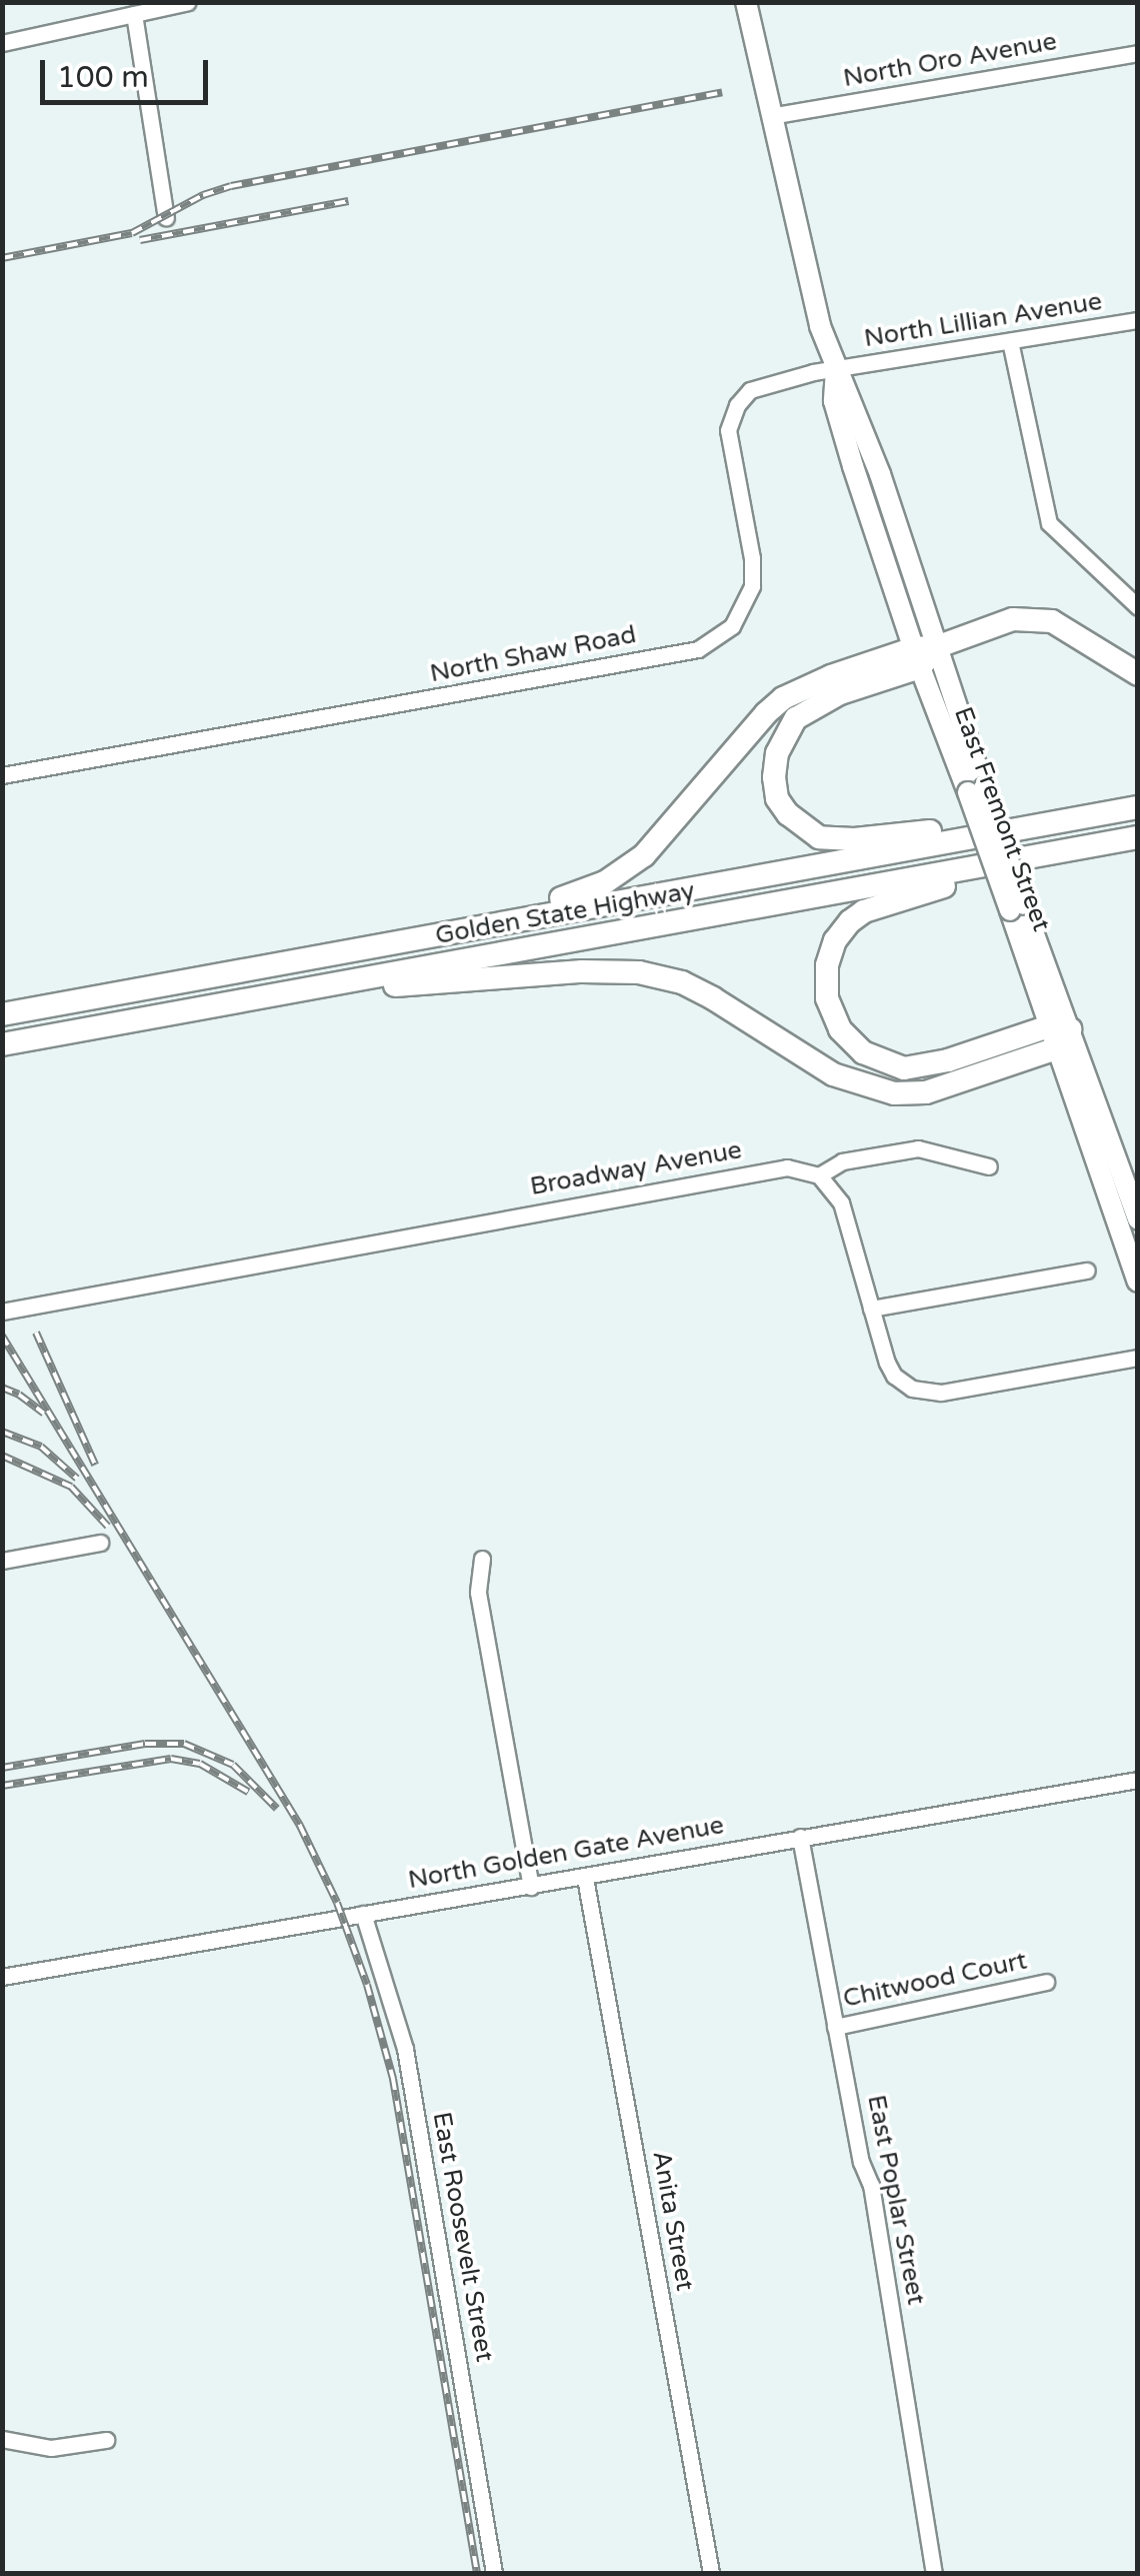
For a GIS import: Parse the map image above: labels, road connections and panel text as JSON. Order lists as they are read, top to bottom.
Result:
{
  "streets": {
    "highway": ["Golden State Highway"],
    "main road": ["East Fremont Street"],
    "street": [
      "North Oro Avenue",
      "North Lillian Avenue",
      "North Shaw Road",
      "Broadway Avenue",
      "North Golden Gate Avenue",
      "Chitwood Court",
      "East Poplar Street",
      "Anita Street",
      "East Roosevelt Street"
    ]
  },
  "crossings": [
    ["North Oro Avenue", "East Fremont Street"],
    ["North Lillian Avenue", "North Shaw Road"],
    ["North Lillian Avenue", "East Fremont Street"],
    ["North Shaw Road", "East Fremont Street"],
    ["North Golden Gate Avenue", "East Poplar Street"],
    ["North Golden Gate Avenue", "Anita Street"],
    ["North Golden Gate Avenue", "East Roosevelt Street"],
    ["Chitwood Court", "East Poplar Street"]
  ],
  "scale_bar": "100 m"
}
